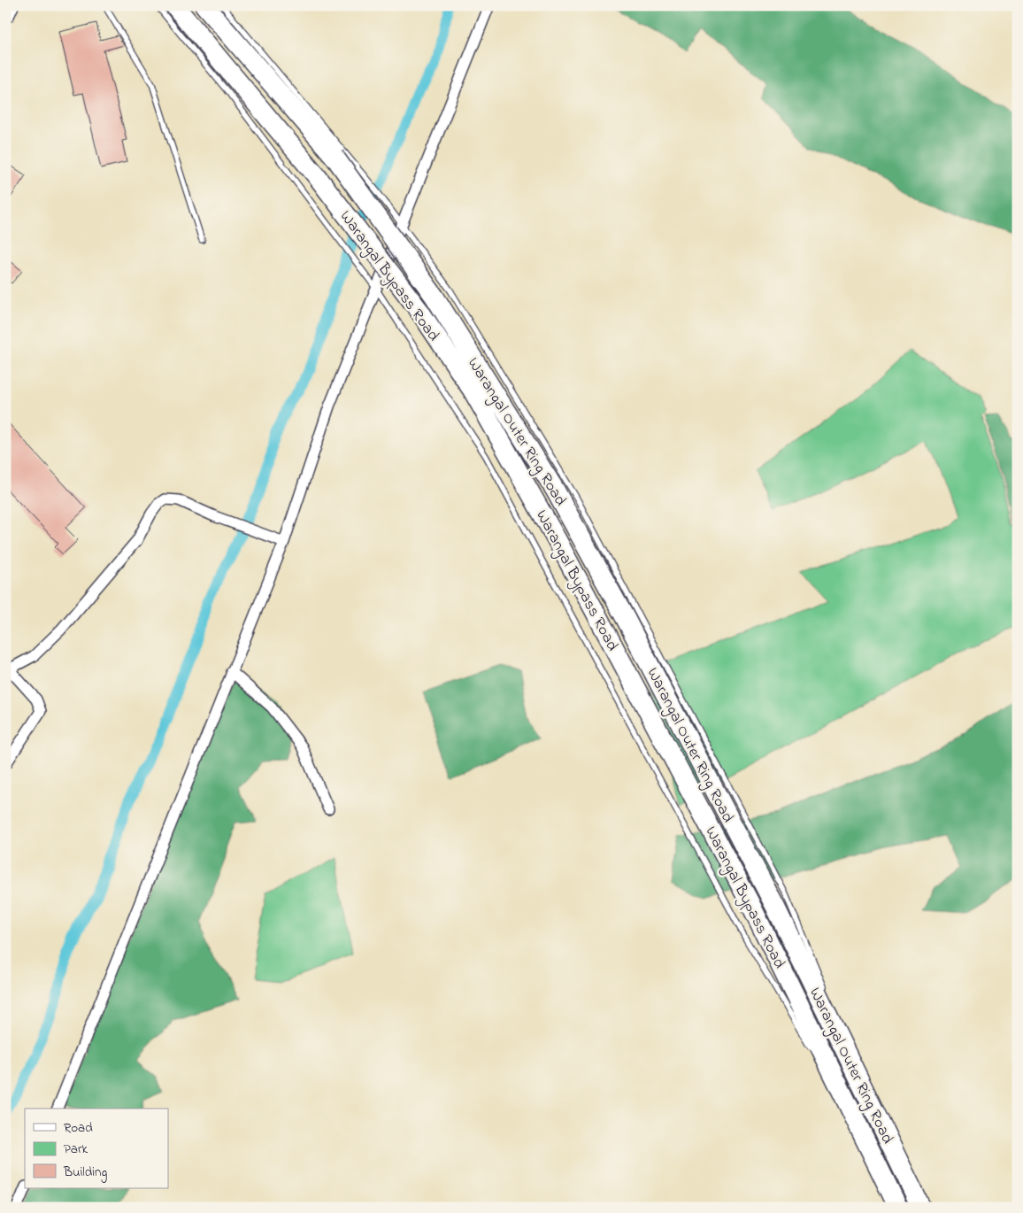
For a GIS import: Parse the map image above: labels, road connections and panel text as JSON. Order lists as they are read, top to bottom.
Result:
{
  "streets": {
    "highway": ["Warangal Bypass Road", "Warangal Outer Ring Road"]
  },
  "crossings": [
    ["Warangal Bypass Road", "Warangal Outer Ring Road"]
  ],
  "legend": ["Road", "Park", "Building"]
}
